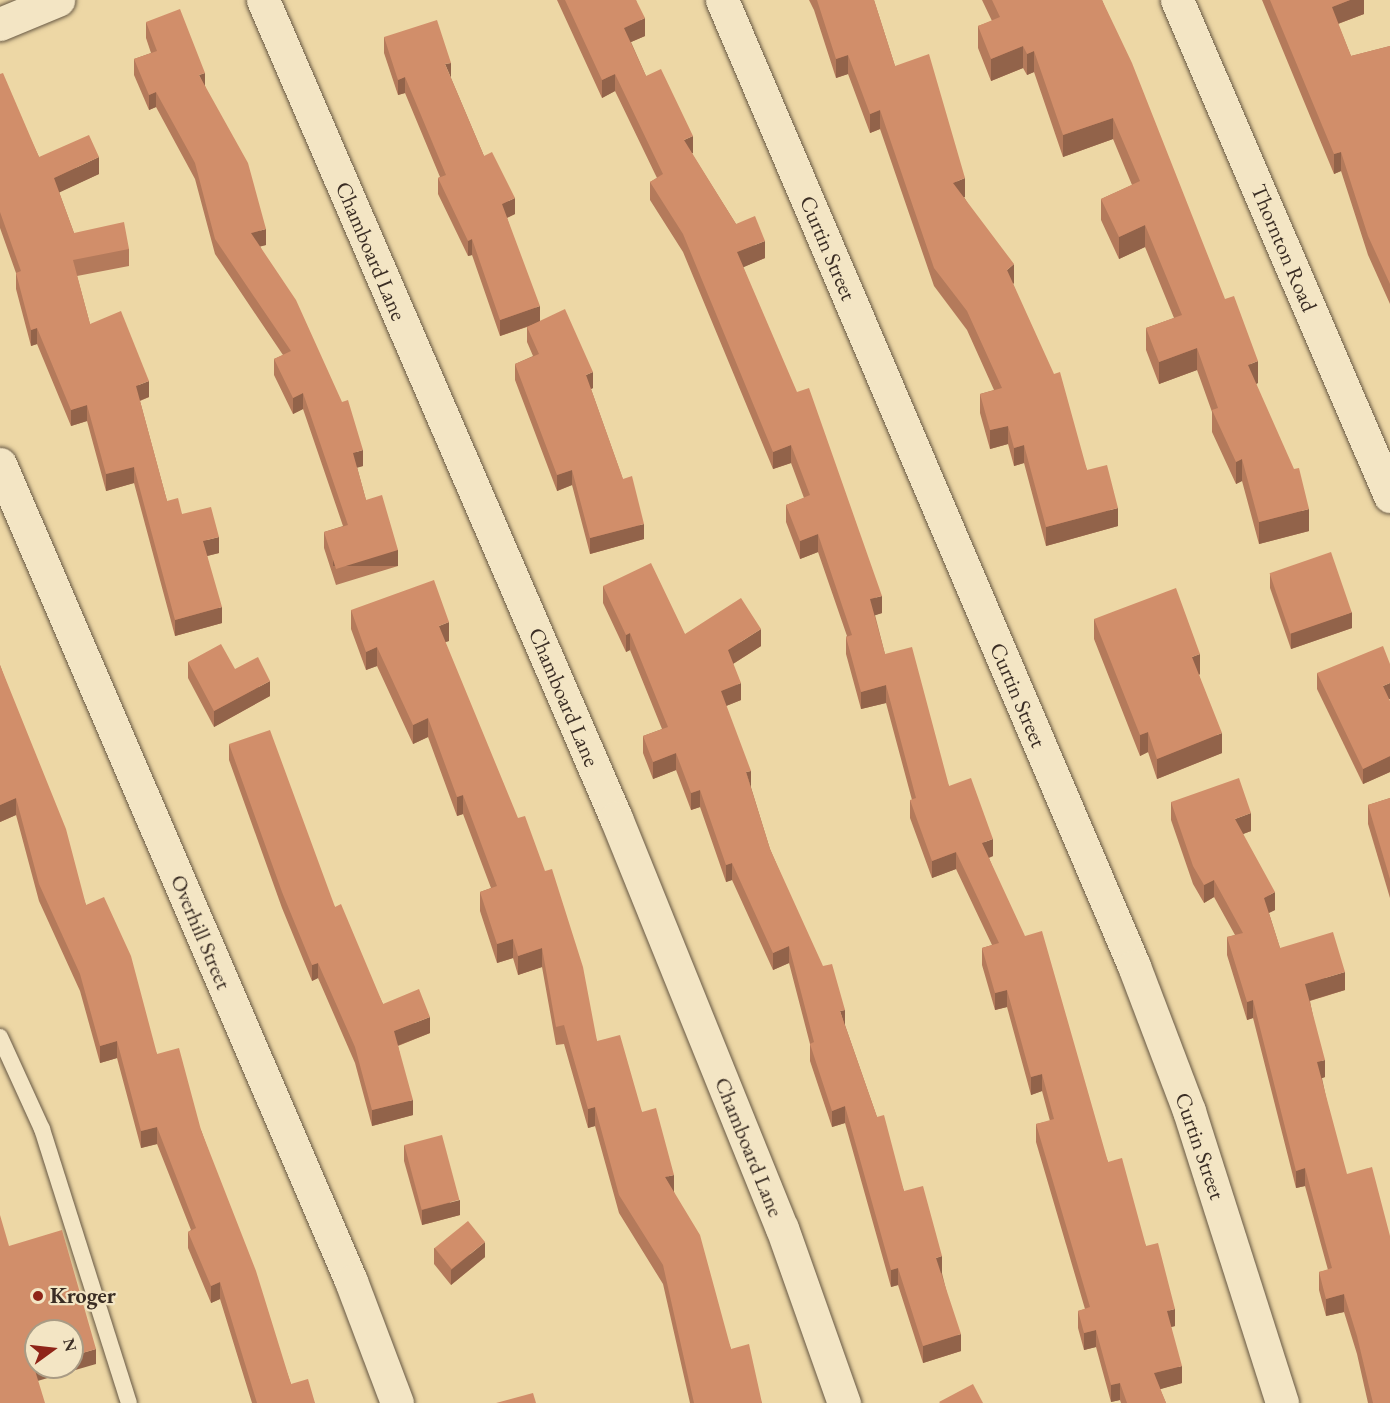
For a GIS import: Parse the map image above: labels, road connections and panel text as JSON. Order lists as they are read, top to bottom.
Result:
{
  "streets": {
    "street": [
      "Curtin Street",
      "Thornton Road",
      "Chamboard Lane",
      "Overhill Street"
    ]
  },
  "places": ["Kroger"],
  "north": "right"
}
